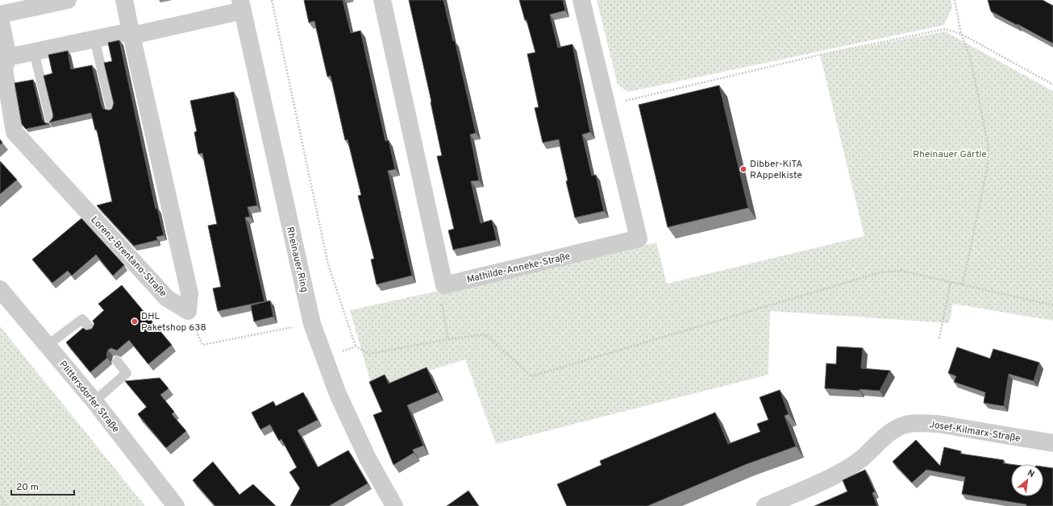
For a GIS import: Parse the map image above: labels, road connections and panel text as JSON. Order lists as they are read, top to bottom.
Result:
{
  "streets": {
    "street": [
      "Lorenz-Brentano-Straße",
      "Rheinauer Ring",
      "Mathilde-Anneke-Straße",
      "Plittersdorfer Straße",
      "Josef-Kilmarx-Straße"
    ]
  },
  "parks": ["Rheinauer Gärtle"],
  "places": ["Dibber-KiTA RAppelkiste", "DHL Paketshop 638"],
  "scale_bar": "20 m",
  "north": "top right"
}
